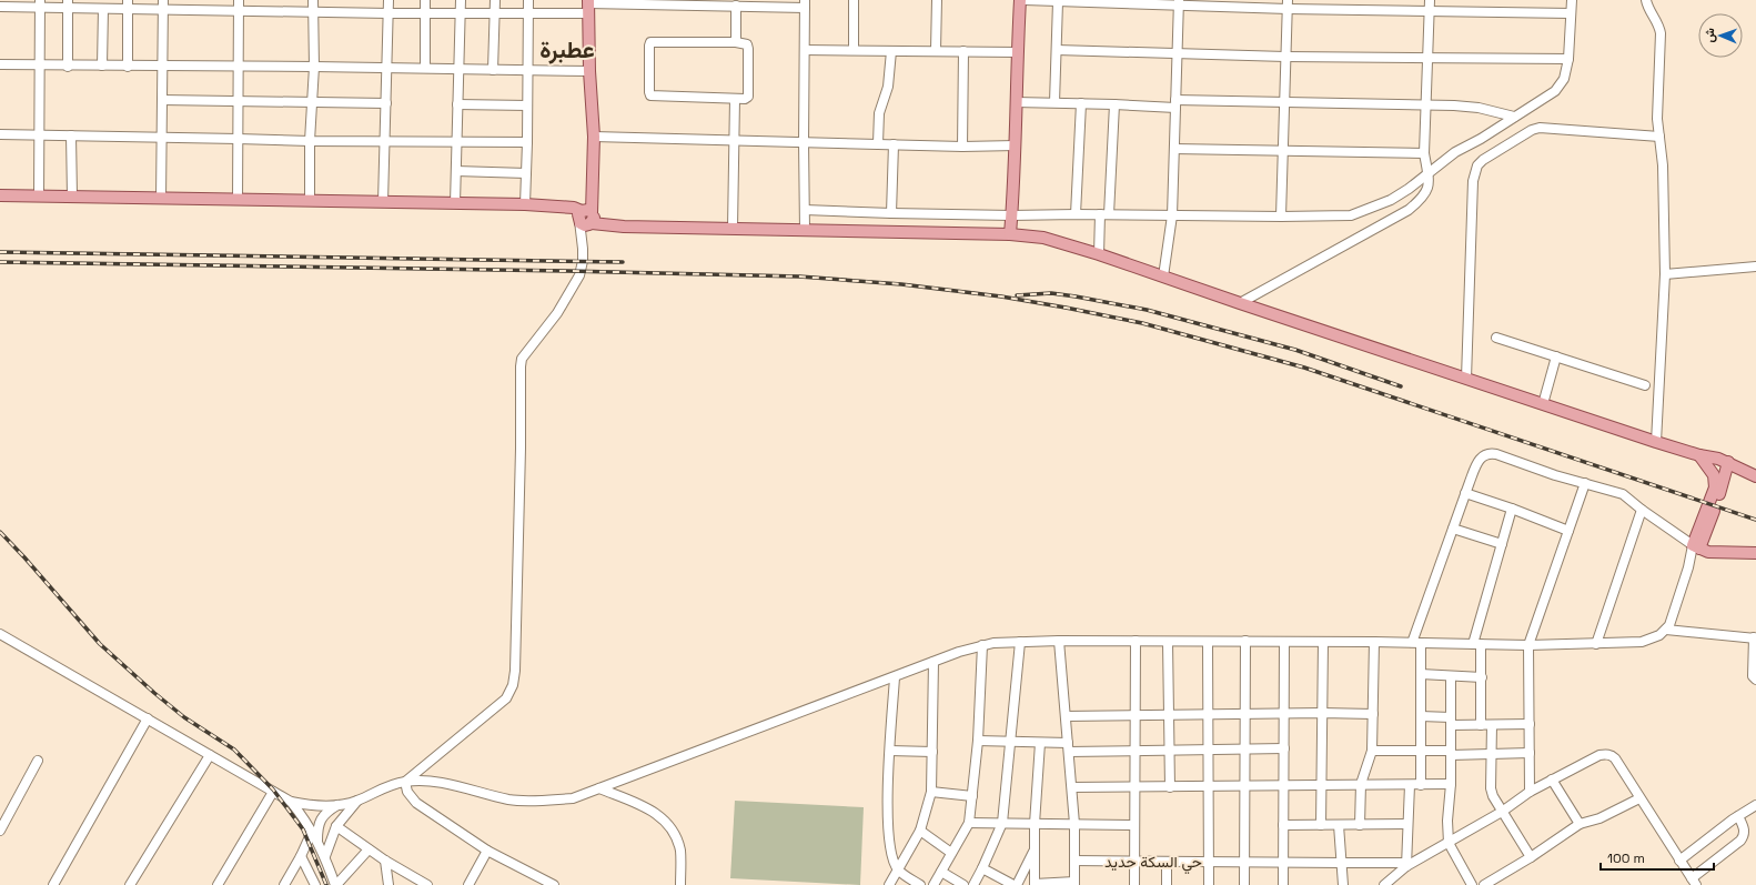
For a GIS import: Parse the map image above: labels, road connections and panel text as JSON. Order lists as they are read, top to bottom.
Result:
{
  "districts": ["عطبرة", "حي السكة حديد"],
  "scale_bar": "100 m",
  "north": "left"
}
